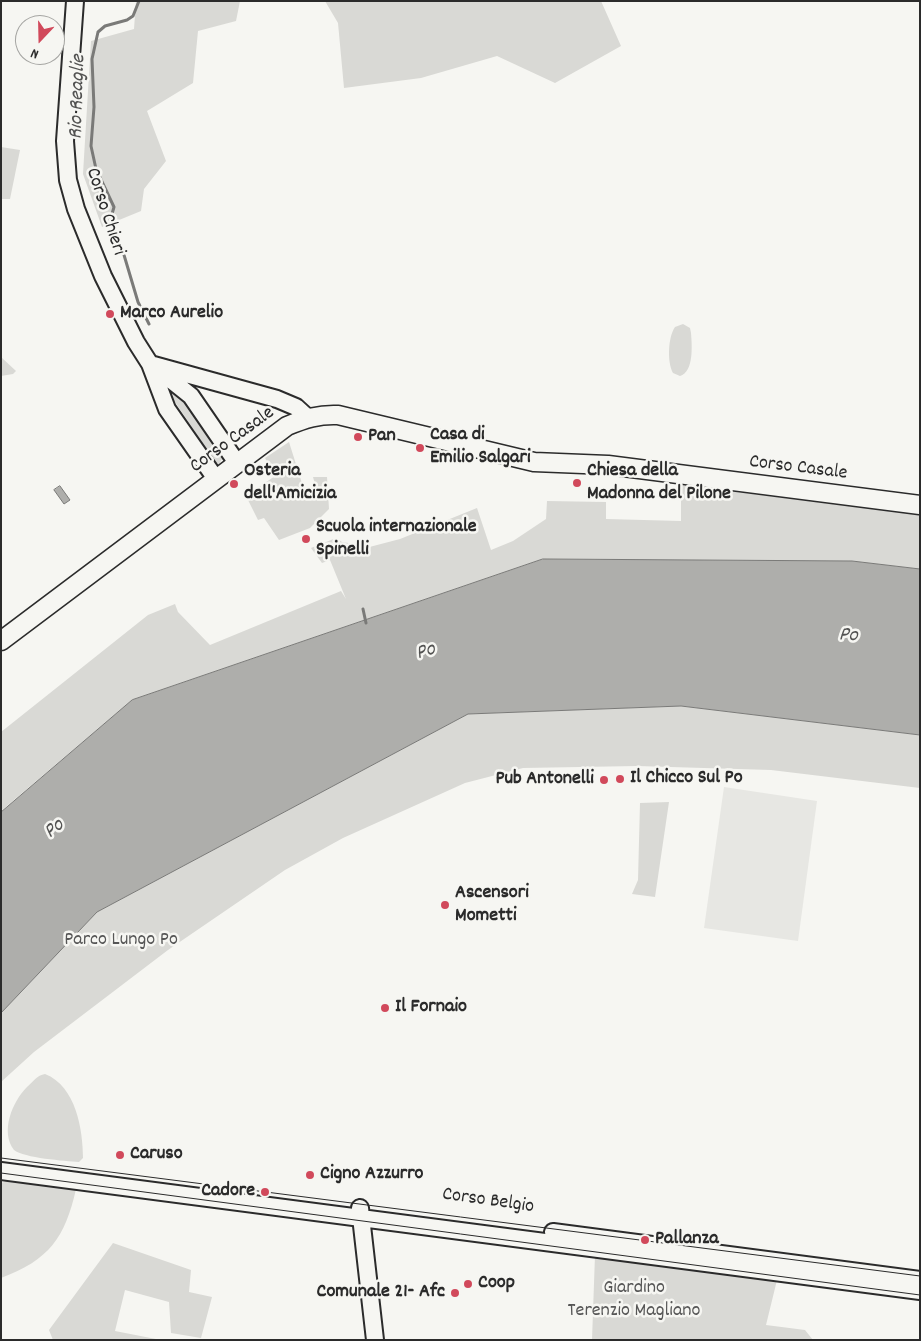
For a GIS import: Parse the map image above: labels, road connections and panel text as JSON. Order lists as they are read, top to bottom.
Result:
{
  "streets": {
    "main road": ["Corso Chieri", "Corso Casale", "Corso Belgio"]
  },
  "water": ["Rio Reaglie", "Po"],
  "parks": ["Parco Lungo Po", "Giardino Terenzio Magliano"],
  "places": [
    "Marco Aurelio",
    "Pan",
    "Casa di Emilio Salgari",
    "Chiesa della Madonna del Pilone",
    "Osteria dell'Amicizia",
    "Scuola internazionale Spinelli",
    "Il Chicco Sul Po",
    "Pub Antonelli",
    "Ascensori Mometti",
    "Il Fornaio",
    "Caruso",
    "Cigno Azzurro",
    "Cadore",
    "Pallanza",
    "Coop",
    "Comunale 21- Afc"
  ],
  "north": "bottom"
}
